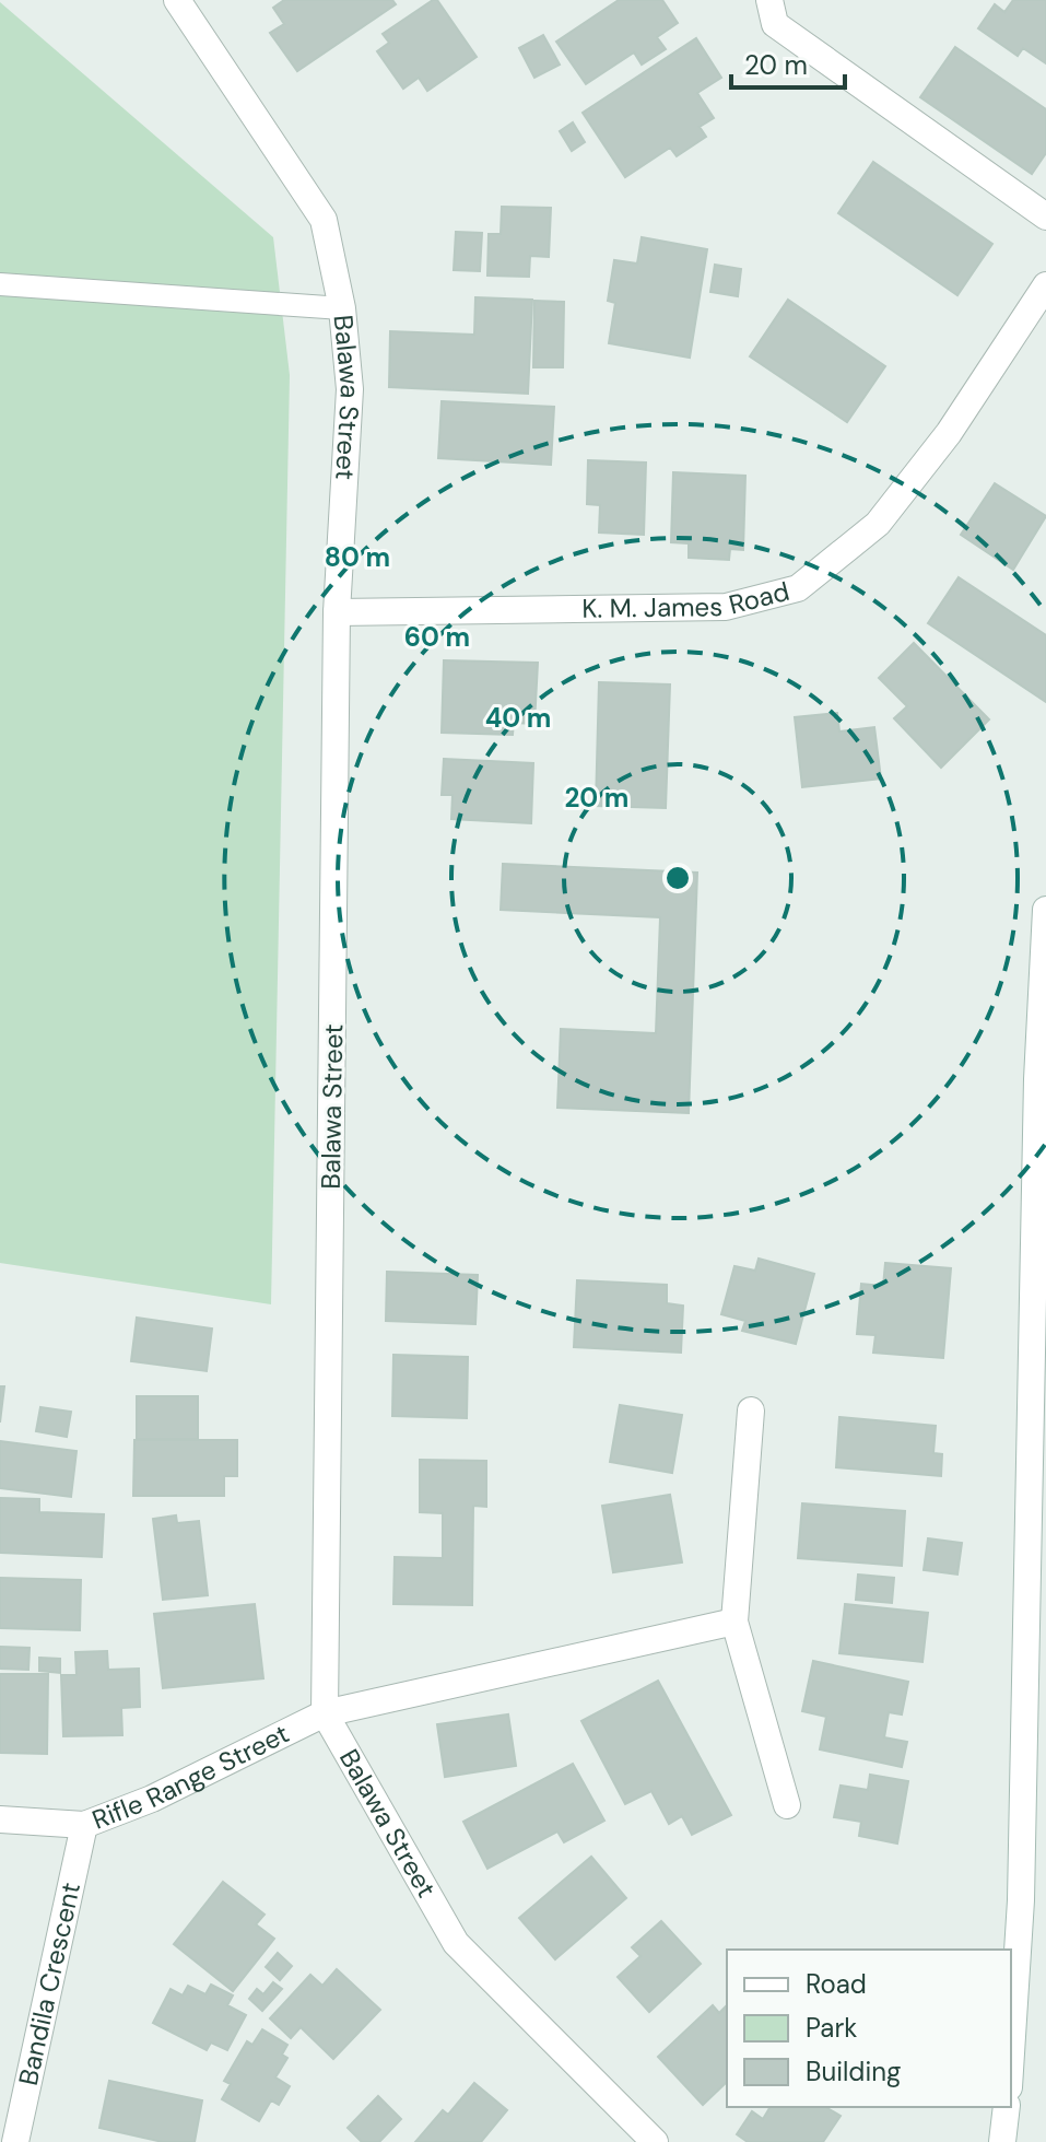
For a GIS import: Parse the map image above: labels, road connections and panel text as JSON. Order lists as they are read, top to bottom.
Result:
{
  "streets": {
    "street": [
      "Balawa Street",
      "K. M. James Road",
      "Rifle Range Street",
      "Bandila Crescent"
    ]
  },
  "crossings": [
    ["Balawa Street", "K. M. James Road"],
    ["Balawa Street", "Rifle Range Street"],
    ["Rifle Range Street", "Bandila Crescent"]
  ],
  "legend": ["Road", "Park", "Building"],
  "scale_bar": "20 m",
  "rings": [
    "80 m",
    "60 m",
    "40 m",
    "20 m"
  ]
}
